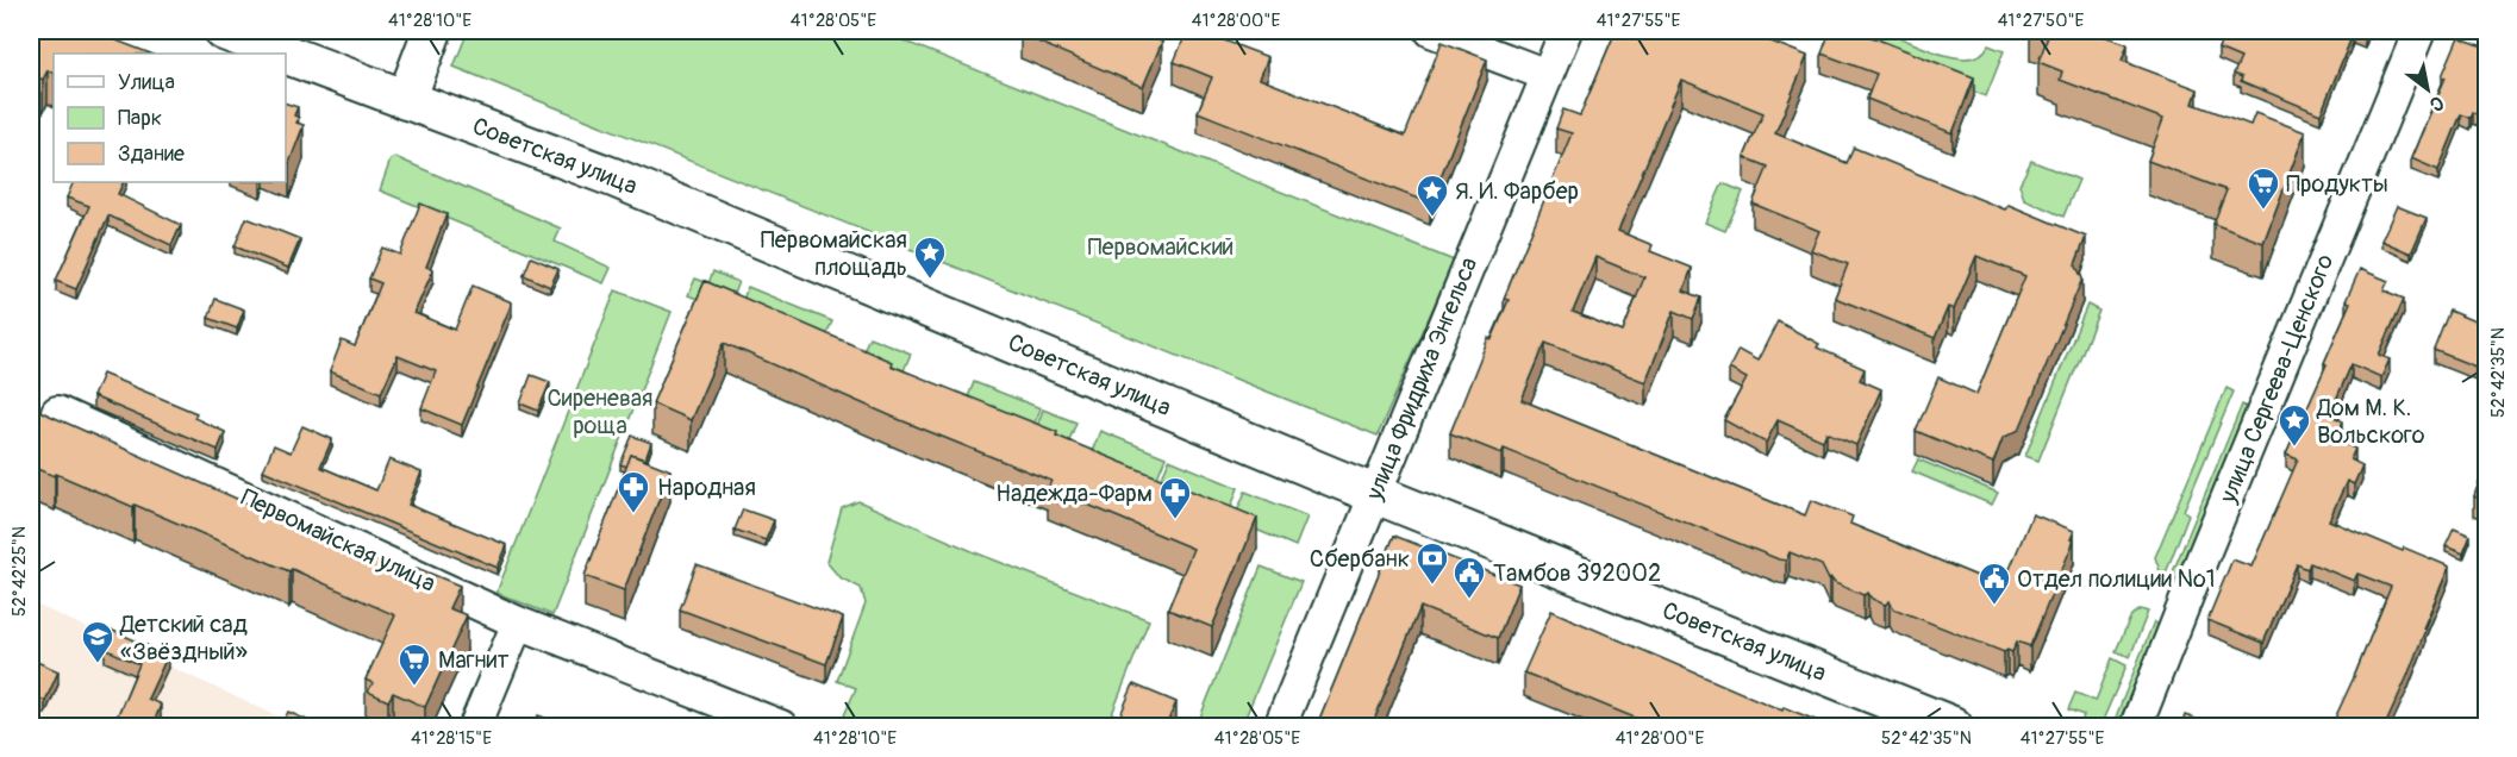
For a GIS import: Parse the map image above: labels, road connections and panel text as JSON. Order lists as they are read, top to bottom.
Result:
{
  "streets": {
    "main road": ["Советская улица"],
    "street": ["улица Фридриха Энгельса", "улица Сергеева-Ценского", "Первомайская улица"]
  },
  "crossings": [
    ["Советская улица", "улица Фридриха Энгельса"]
  ],
  "parks": ["Первомайский", "Сиреневая роща"],
  "places": {
    "supermarket": ["Продукты", "Магнит"],
    "place": ["Я. И. Фарбер", "Первомайская площадь", "Дом М. К. Вольского"],
    "pharmacy": ["Народная", "Надежда-Фарм"],
    "bank": ["Сбербанк"],
    "public building": ["Тамбов 392002", "Отдел полиции №1"],
    "school or university": ["Детский сад «Звёздный»"]
  },
  "legend": ["Улица", "Парк", "Здание"],
  "north": "bottom right",
  "coordinates": [
    "41°28'10\"E",
    "41°28'05\"E",
    "41°28'00\"E",
    "41°27'55\"E",
    "41°27'50\"E",
    "52°42'35\"N",
    "52°42'25\"N",
    "41°28'15\"E"
  ]
}
